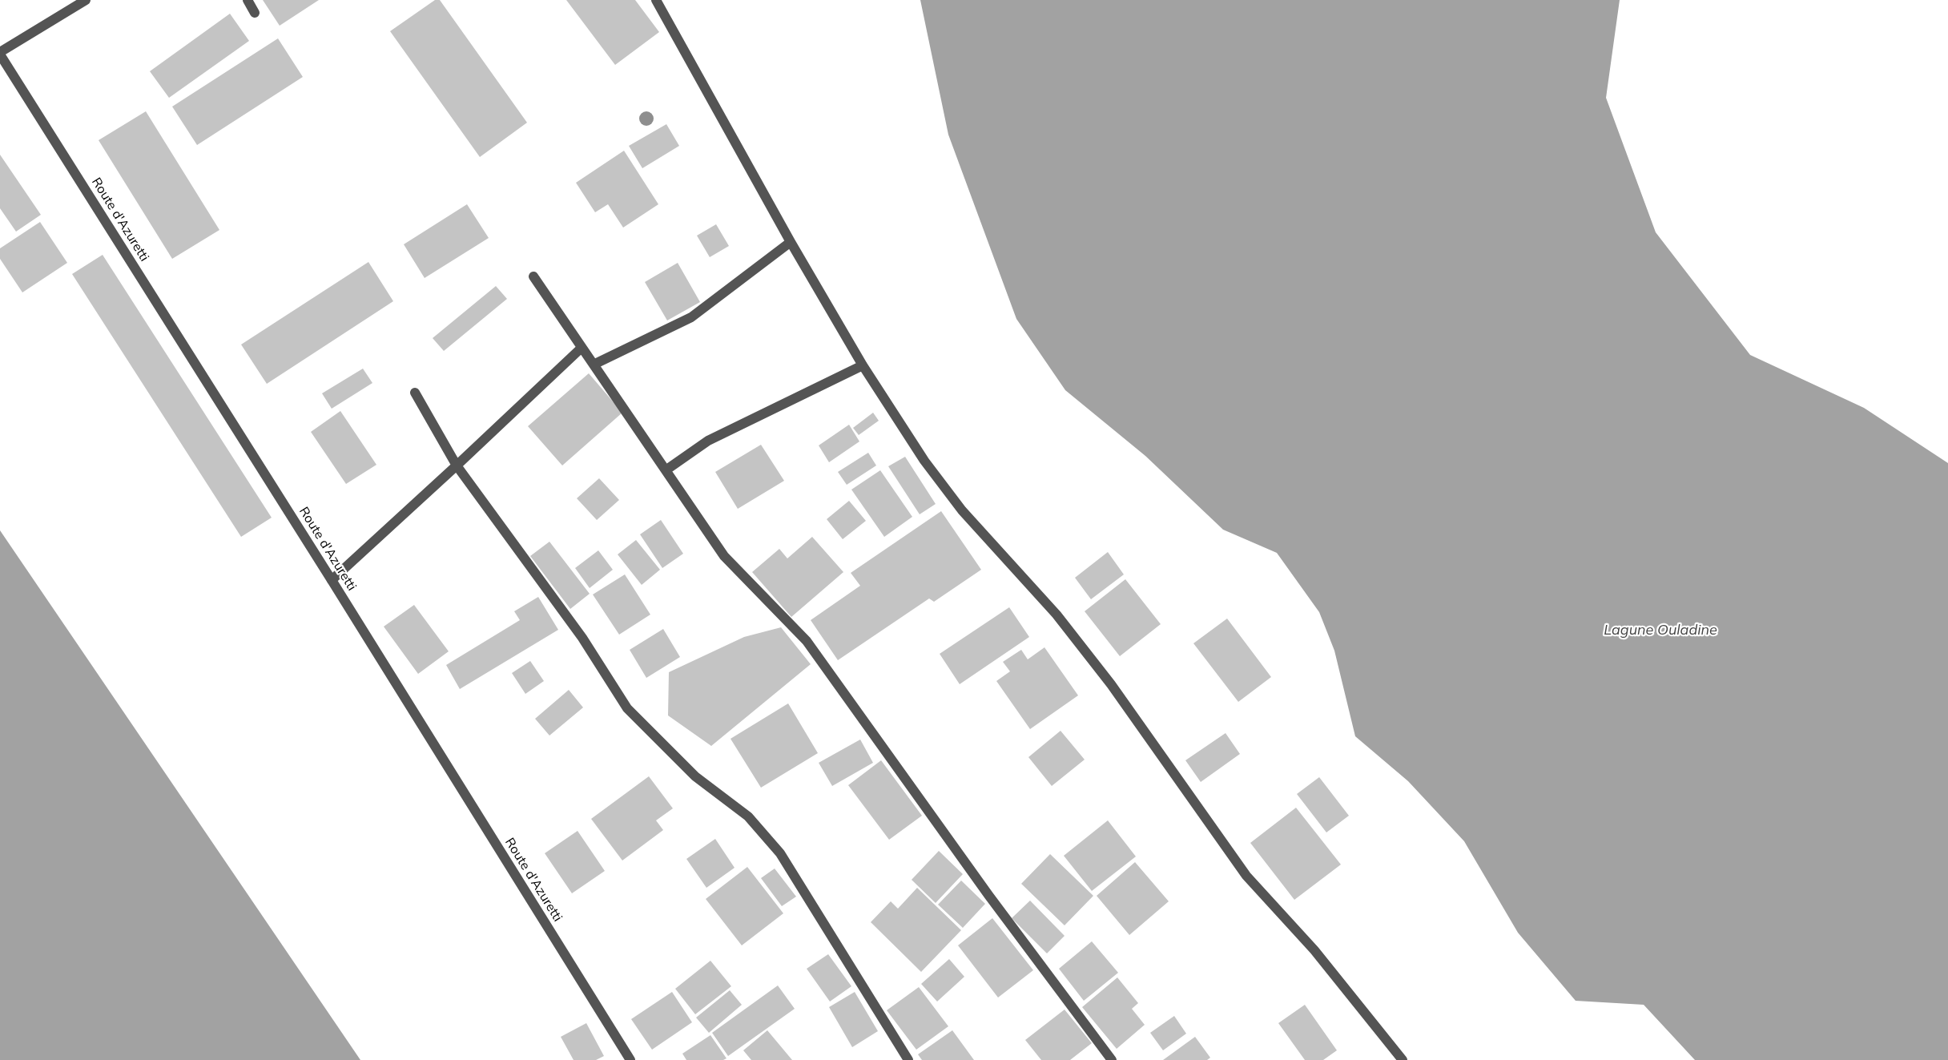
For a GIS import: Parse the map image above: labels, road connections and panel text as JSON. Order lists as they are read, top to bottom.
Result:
{
  "streets": {
    "street": ["Route d'Azuretti"]
  },
  "water": ["Lagune Ouladine"]
}
